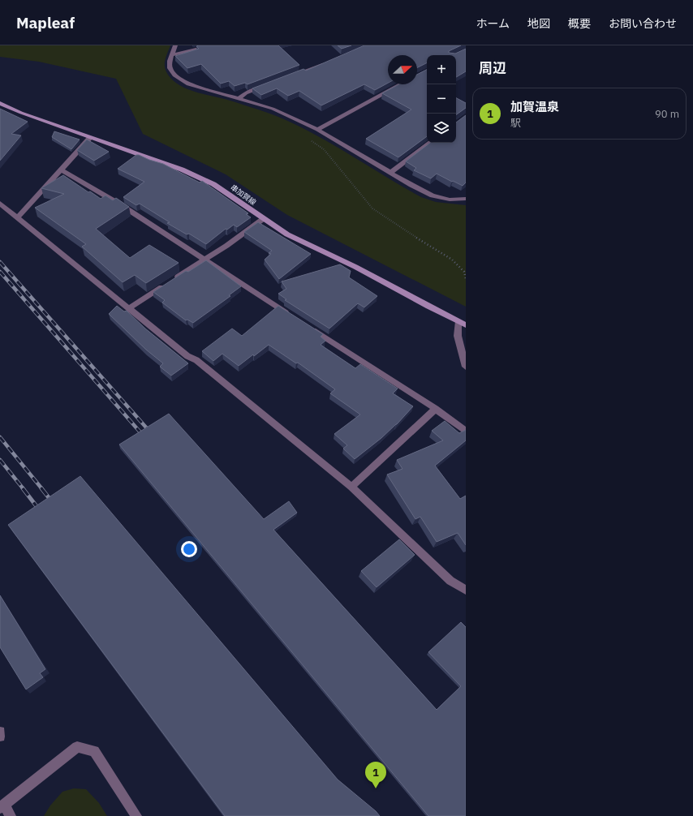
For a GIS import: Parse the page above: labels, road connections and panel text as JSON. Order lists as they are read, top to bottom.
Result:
{
  "streets": {
    "main road": ["串加賀線"]
  },
  "north": "right",
  "page": {
    "header": "Mapleaf",
    "nav": [
      "ホーム",
      "地図",
      "概要",
      "お問い合わせ"
    ],
    "heading": "周辺",
    "map_buttons": ["+", "−"],
    "list": [
      {
        "mark": "1",
        "name": "加賀温泉",
        "note": "駅",
        "value": "90 m"
      }
    ],
    "pins": "1"
  }
}
